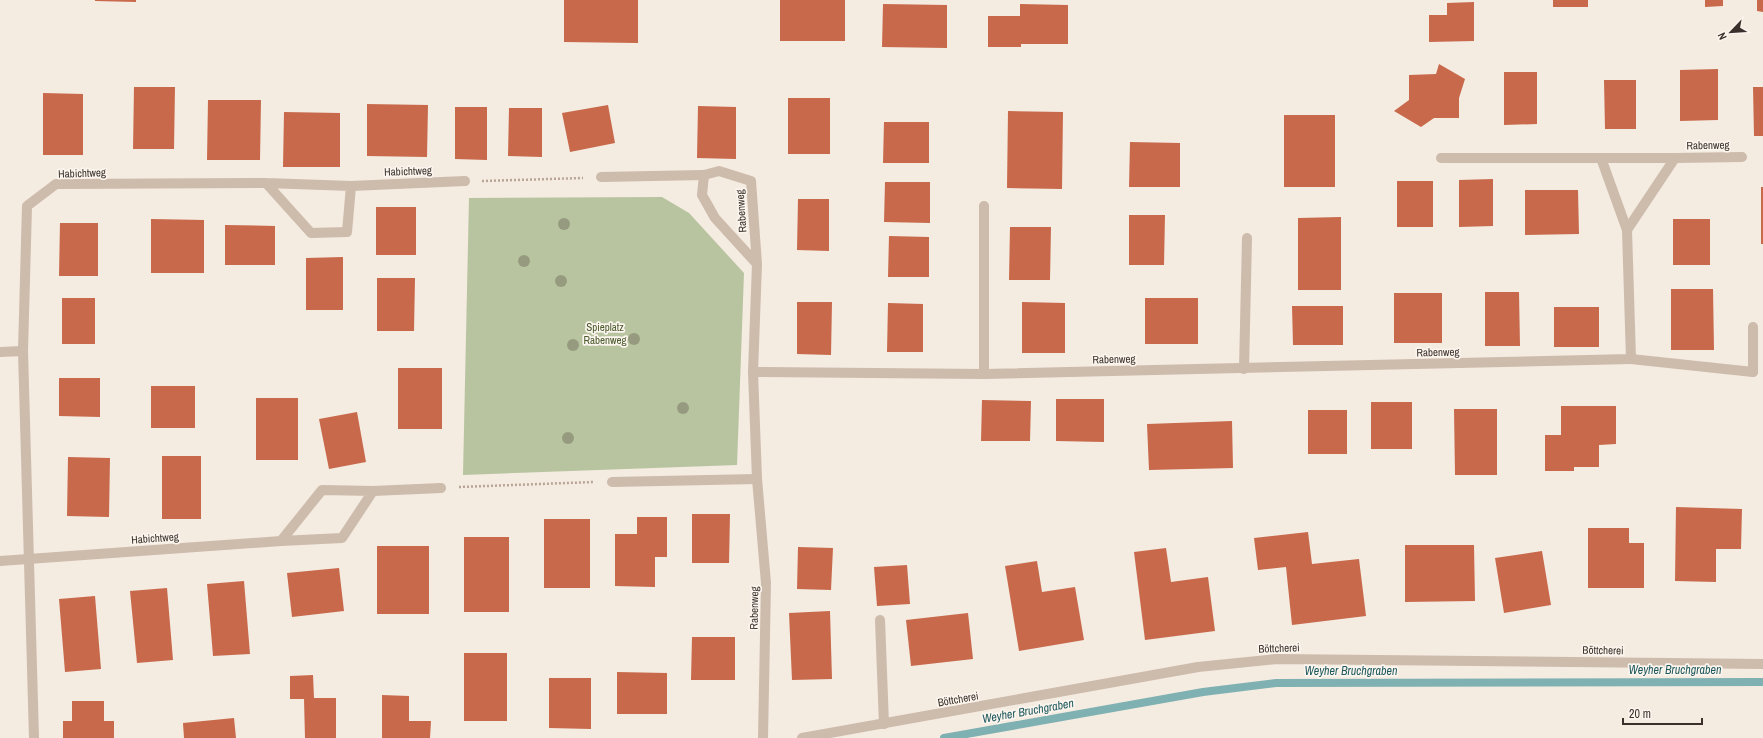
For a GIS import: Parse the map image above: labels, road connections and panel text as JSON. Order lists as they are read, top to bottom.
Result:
{
  "streets": {
    "street": ["Rabenweg", "Habichtweg", "Böttcherei"]
  },
  "water": ["Weyher Bruchgraben"],
  "parks": ["Spieplatz Rabenweg"],
  "scale_bar": "20 m",
  "north": "bottom left"
}
